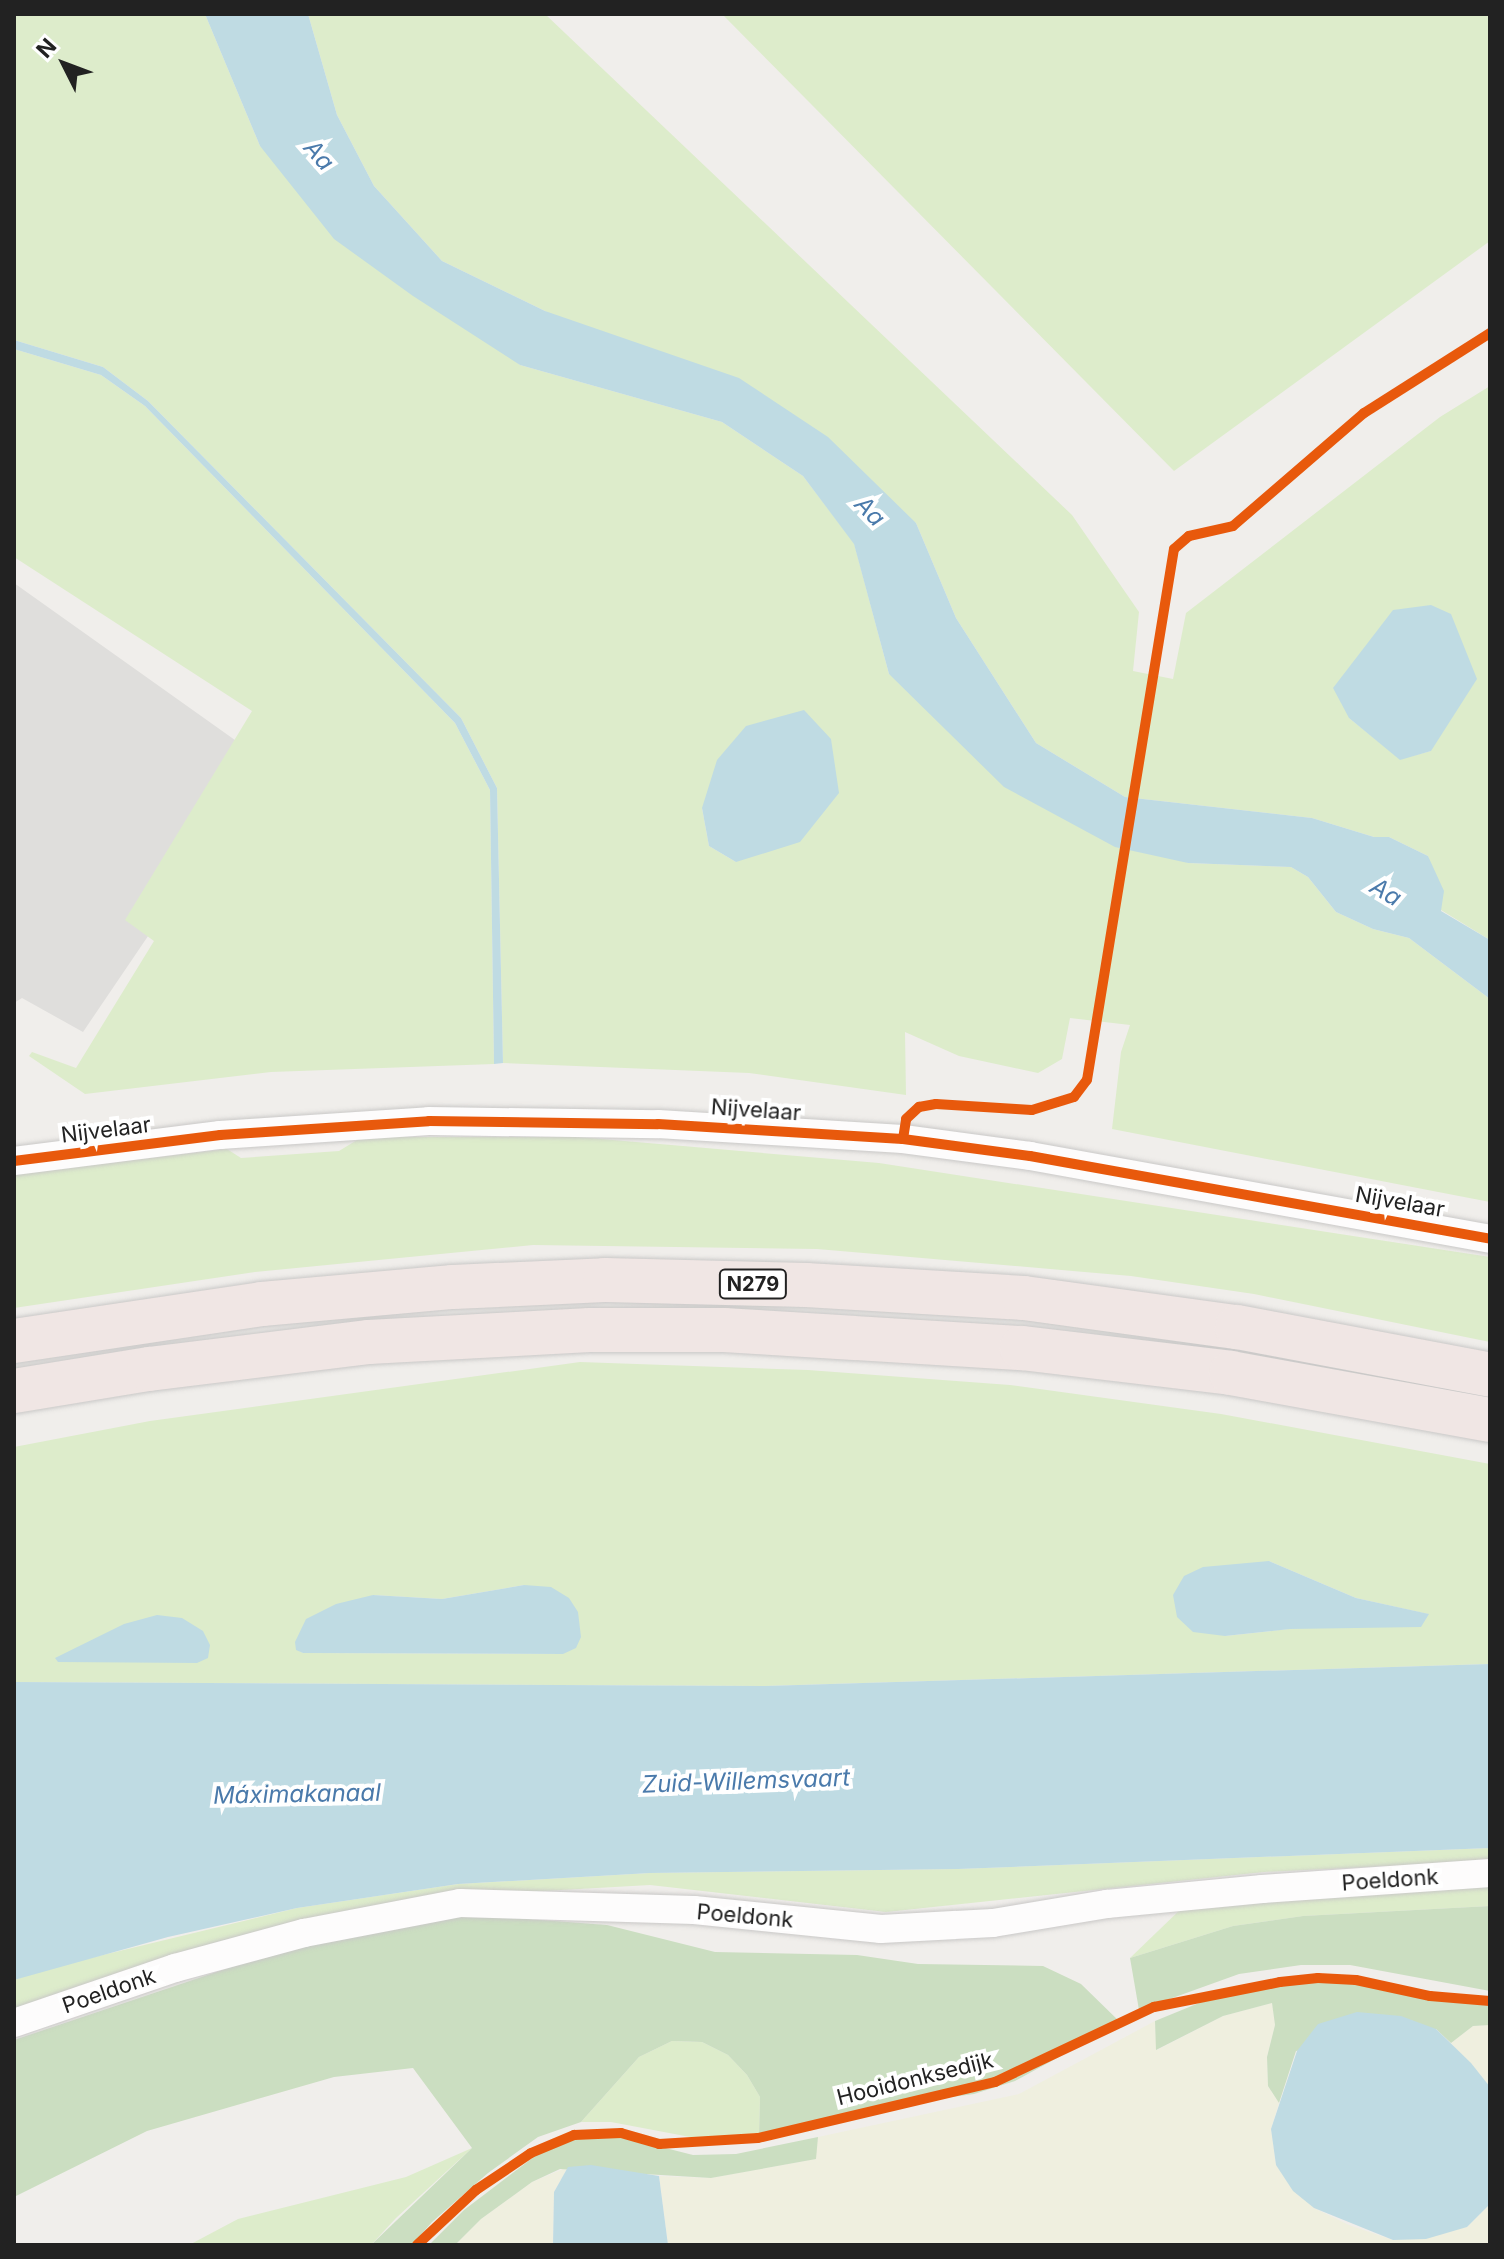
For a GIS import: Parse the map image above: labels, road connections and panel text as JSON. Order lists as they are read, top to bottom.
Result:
{
  "streets": {
    "highway": ["N279"],
    "street": ["Nijvelaar", "Poeldonk"],
    "cycle path": ["Hooidonksedijk"]
  },
  "water": ["Aa", "Zuid-Willemsvaart", "Máximakanaal"],
  "north": "top left"
}
